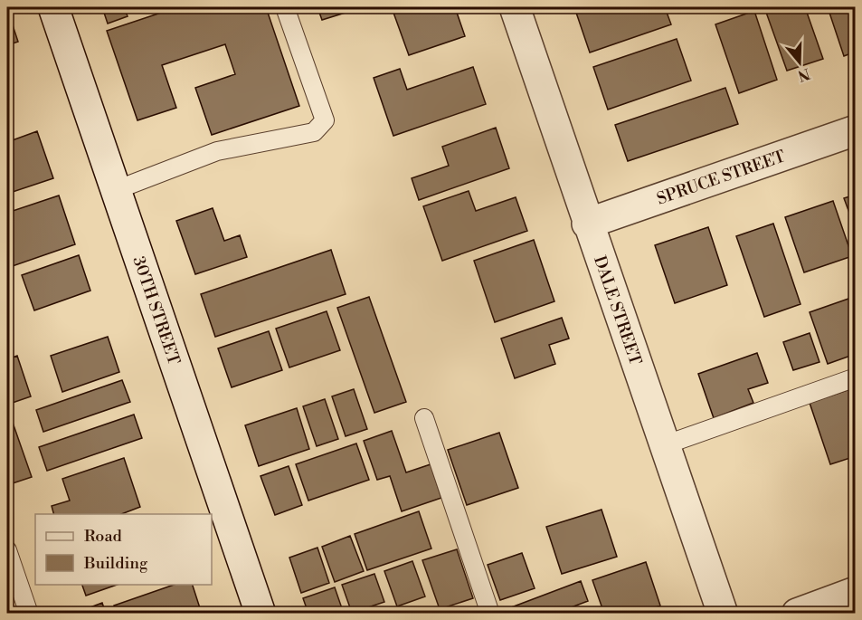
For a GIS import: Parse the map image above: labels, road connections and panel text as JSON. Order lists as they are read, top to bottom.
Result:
{
  "streets": {
    "street": ["SPRUCE STREET", "30TH STREET", "DALE STREET"]
  },
  "crossings": [
    ["SPRUCE STREET", "DALE STREET"]
  ],
  "legend": ["Road", "Building"],
  "north": "bottom"
}
